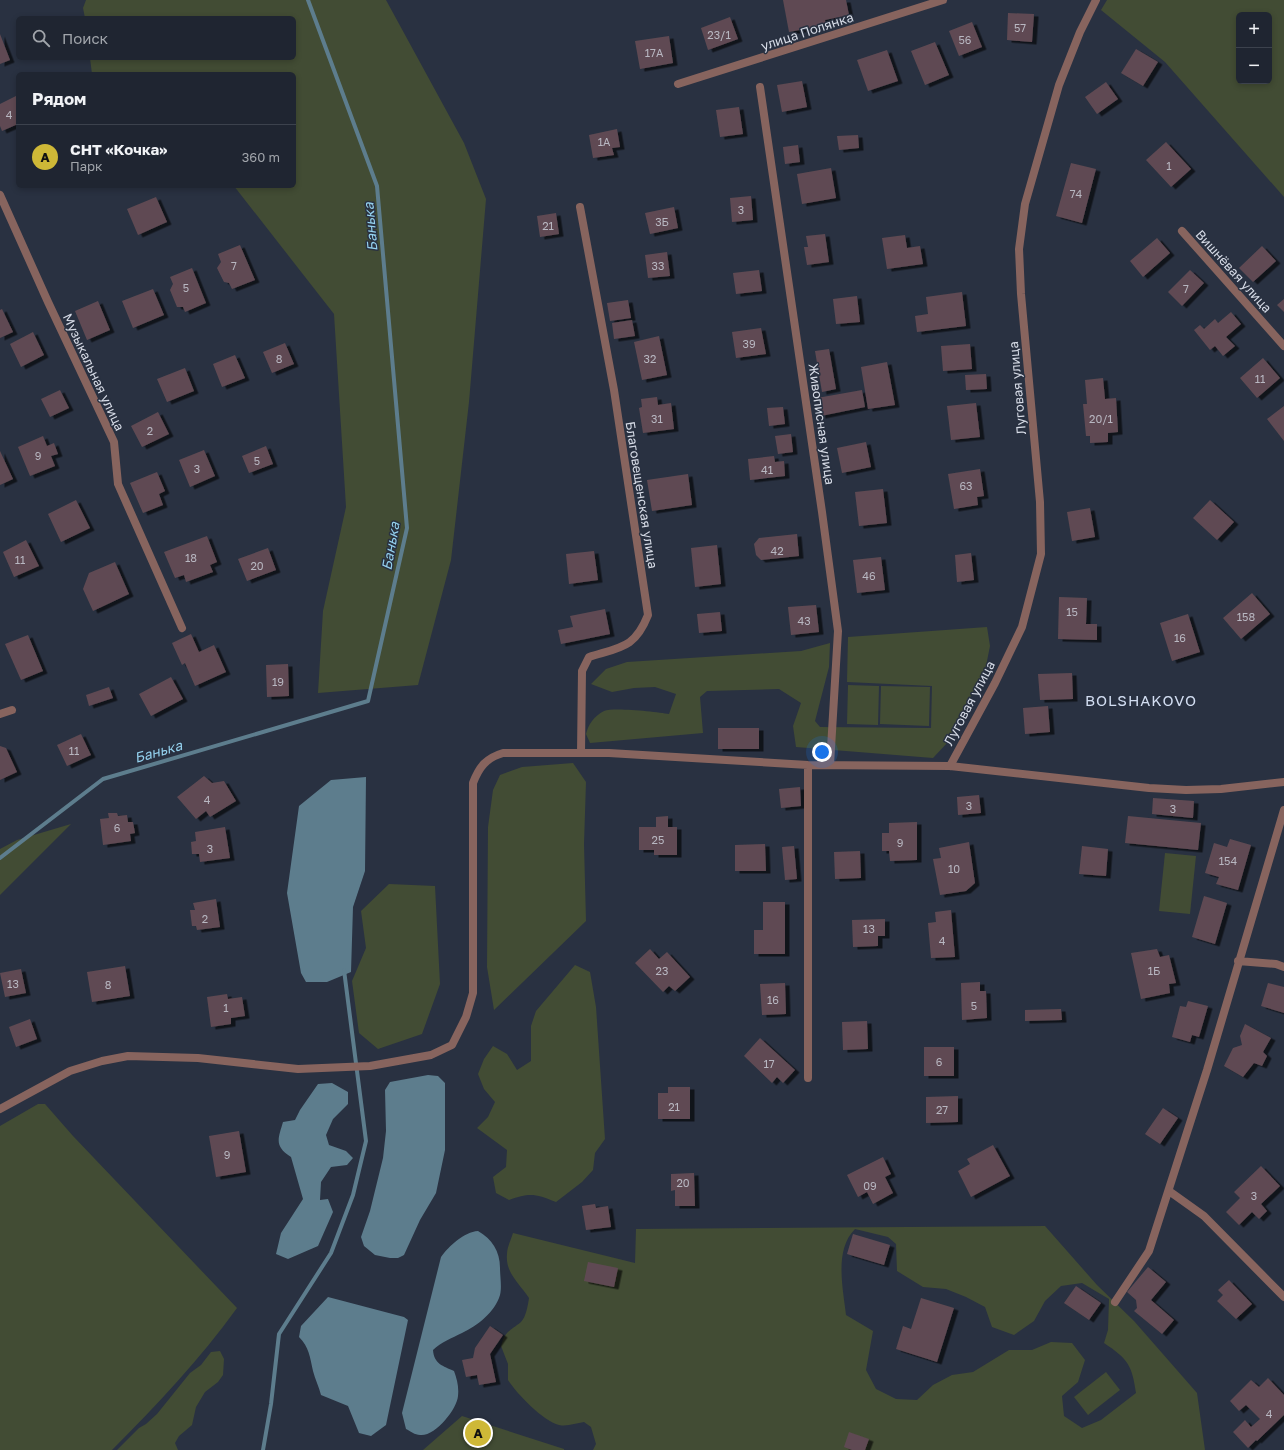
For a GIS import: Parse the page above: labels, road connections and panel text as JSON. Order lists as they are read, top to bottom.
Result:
{
  "streets": {
    "street": [
      "улица Полянка",
      "Вишнёвая улица",
      "Музыкальная улица",
      "Луговая улица",
      "Живописная улица",
      "Благовещенская улица"
    ]
  },
  "districts": ["BOLSHAKOVO"],
  "water": ["Банька"],
  "house_numbers": [
    "57",
    "23/1",
    "56",
    "17А",
    "4",
    "1А",
    "1",
    "74",
    "3",
    "3Б",
    "21",
    "7",
    "33",
    "5",
    "7",
    "39",
    "8",
    "32",
    "11",
    "31",
    "20/1",
    "2",
    "9",
    "5",
    "3",
    "41",
    "63",
    "42",
    "18",
    "11",
    "20",
    "46",
    "15",
    "158",
    "43",
    "16",
    "19",
    "11",
    "4",
    "3",
    "3",
    "6",
    "25",
    "9",
    "3",
    "154",
    "10",
    "2",
    "13",
    "4",
    "23",
    "1Б",
    "13",
    "8",
    "16",
    "5",
    "1",
    "6",
    "17",
    "21",
    "27",
    "9",
    "20",
    "09",
    "3",
    "4"
  ],
  "page": {
    "map_buttons": ["+", "−"],
    "search": "Поиск",
    "heading": "Рядом",
    "list": [
      {
        "mark": "A",
        "name": "СНТ «Кочка»",
        "note": "Парк",
        "value": "360 m"
      }
    ],
    "pins": "A"
  }
}
